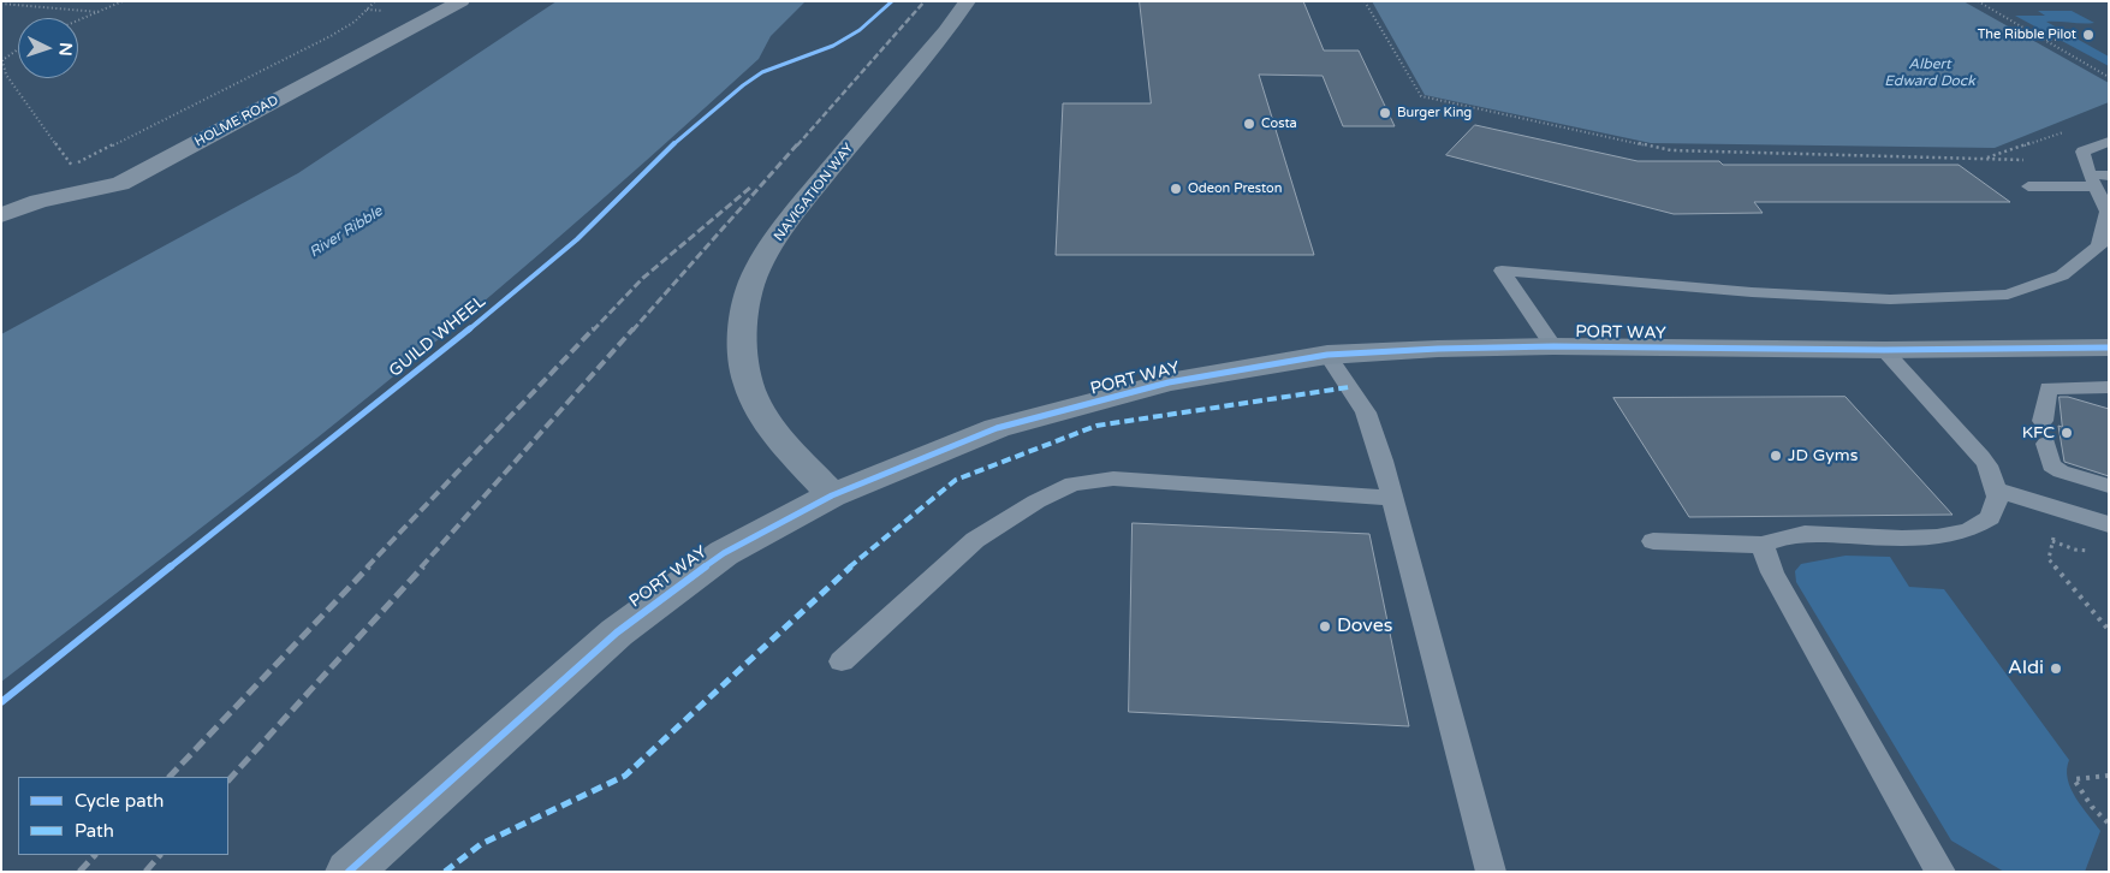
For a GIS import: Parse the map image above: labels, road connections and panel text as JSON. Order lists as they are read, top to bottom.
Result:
{
  "streets": {
    "street": ["HOLME ROAD", "NAVIGATION WAY", "PORT WAY"],
    "cycle path": ["GUILD WHEEL"]
  },
  "crossings": [
    ["NAVIGATION WAY", "PORT WAY"]
  ],
  "water": ["Albert Edward Dock", "River Ribble"],
  "places": [
    "The Ribble Pilot",
    "Burger King",
    "Costa",
    "Odeon Preston",
    "KFC",
    "JD Gyms",
    "Doves",
    "Aldi"
  ],
  "legend": ["Cycle path", "Path"],
  "north": "right"
}
